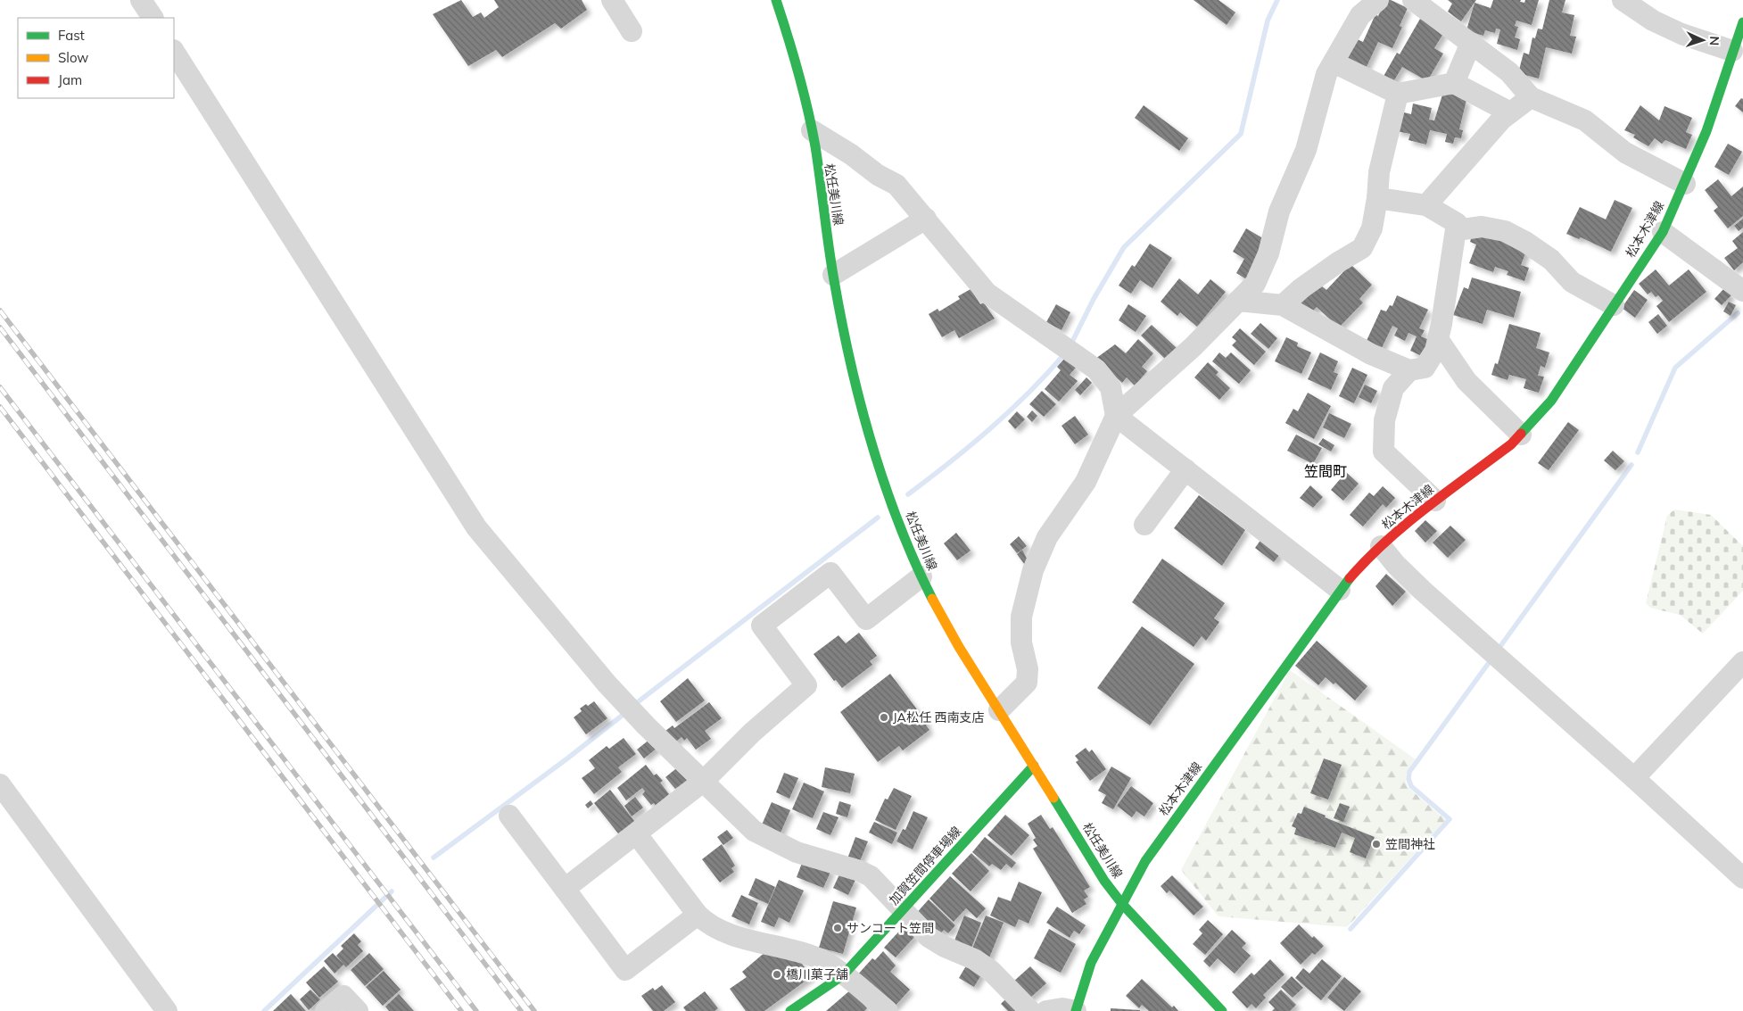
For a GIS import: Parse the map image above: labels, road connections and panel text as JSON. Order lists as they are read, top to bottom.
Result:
{
  "streets": {
    "main road": ["松任美川線", "松本木津線", "加賀笠間停車場線"]
  },
  "crossings": [
    ["松任美川線", "松本木津線"],
    ["松任美川線", "加賀笠間停車場線"]
  ],
  "districts": ["笠間町"],
  "places": [
    "JA松任 西南支店",
    "笠間神社",
    "サンコート笠間",
    "橋川菓子舗"
  ],
  "legend": ["Fast", "Slow", "Jam"],
  "north": "right"
}
